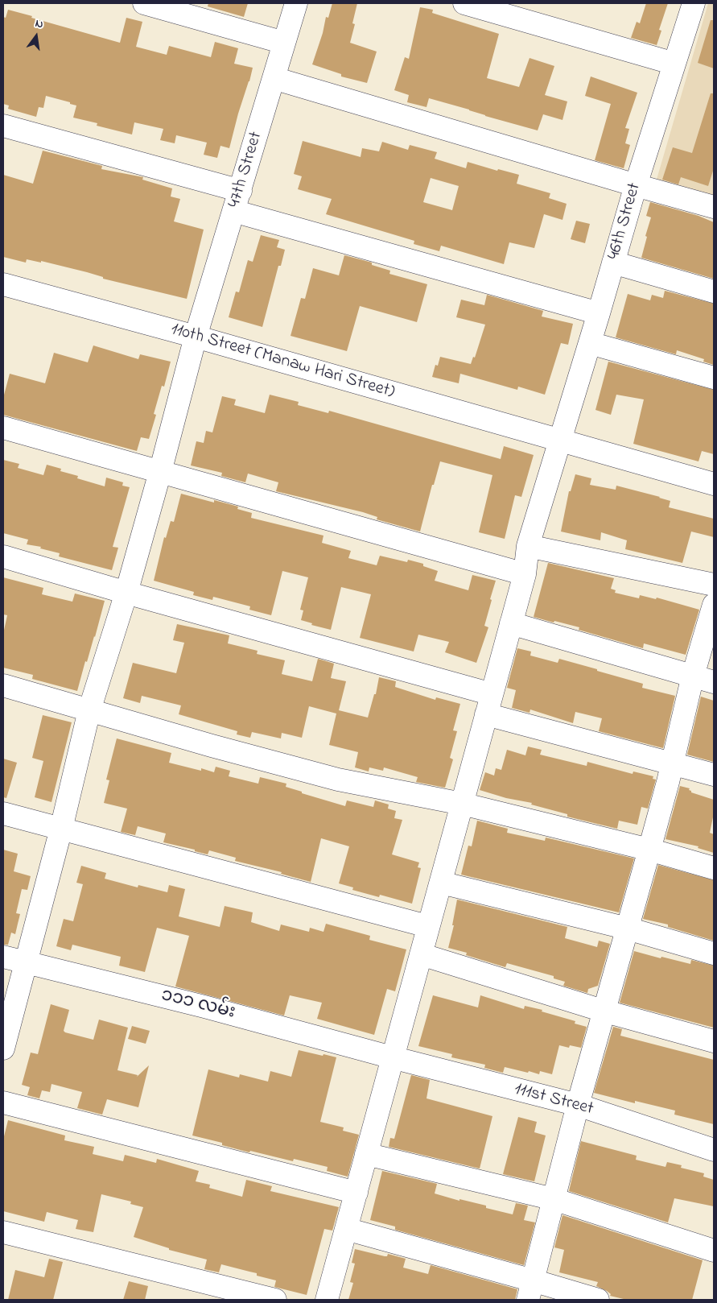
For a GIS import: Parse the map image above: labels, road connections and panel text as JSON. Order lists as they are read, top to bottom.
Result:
{
  "streets": {
    "street": [
      "47th Street",
      "46th Street",
      "110th Street (Manaw Hari Street)",
      "၁၁၁ လမ်း",
      "111st Street"
    ]
  },
  "crossings": [
    ["47th Street", "110th Street (Manaw Hari Street)"],
    ["47th Street", "၁၁၁ လမ်း"],
    ["46th Street", "110th Street (Manaw Hari Street)"],
    ["46th Street", "၁၁၁ လမ်း"],
    ["46th Street", "111st Street"],
    ["၁၁၁ လမ်း", "111st Street"]
  ],
  "north": "top"
}
